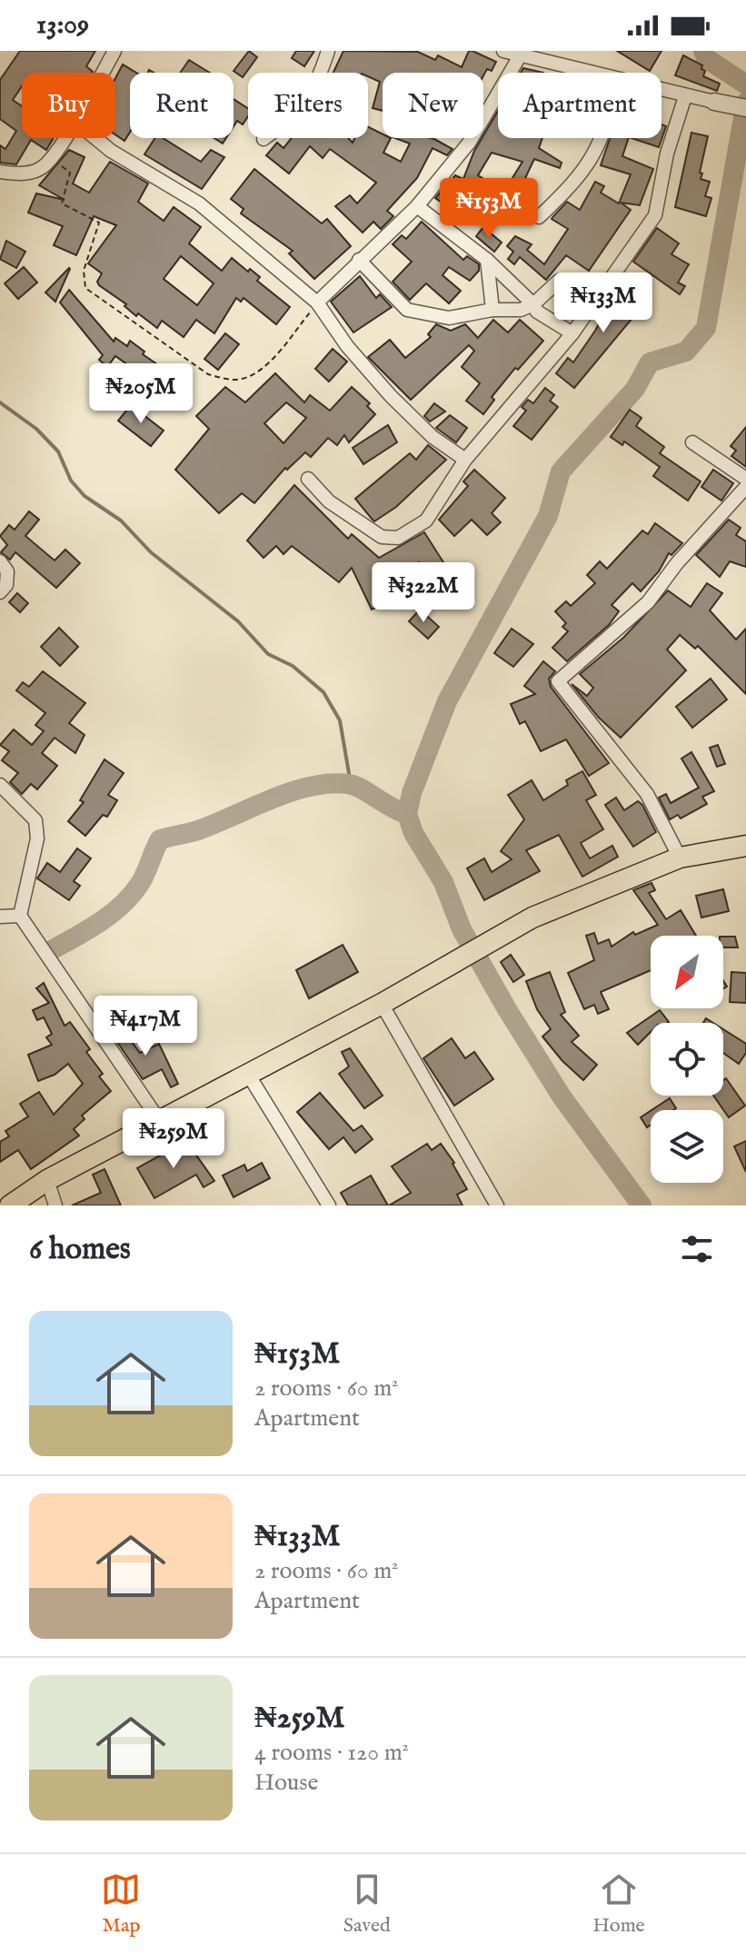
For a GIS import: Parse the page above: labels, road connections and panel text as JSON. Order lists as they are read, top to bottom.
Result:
{
  "north": "bottom left",
  "page": {
    "status": "13:09",
    "chip": [
      "Buy",
      "Rent",
      "Filters",
      "New",
      "Apartment"
    ],
    "price": [
      "₦153M",
      "₦133M",
      "₦205M",
      "₦322M",
      "₦417M",
      "₦259M"
    ],
    "heading": "6 homes",
    "list": [
      {
        "name": "₦153M",
        "note": "2 rooms · 60 m² · Apartment"
      },
      {
        "name": "₦133M",
        "note": "2 rooms · 60 m² · Apartment"
      },
      {
        "name": "₦259M",
        "note": "4 rooms · 120 m² · House"
      }
    ],
    "tabs": ["Map", "Saved", "Home"]
  }
}
